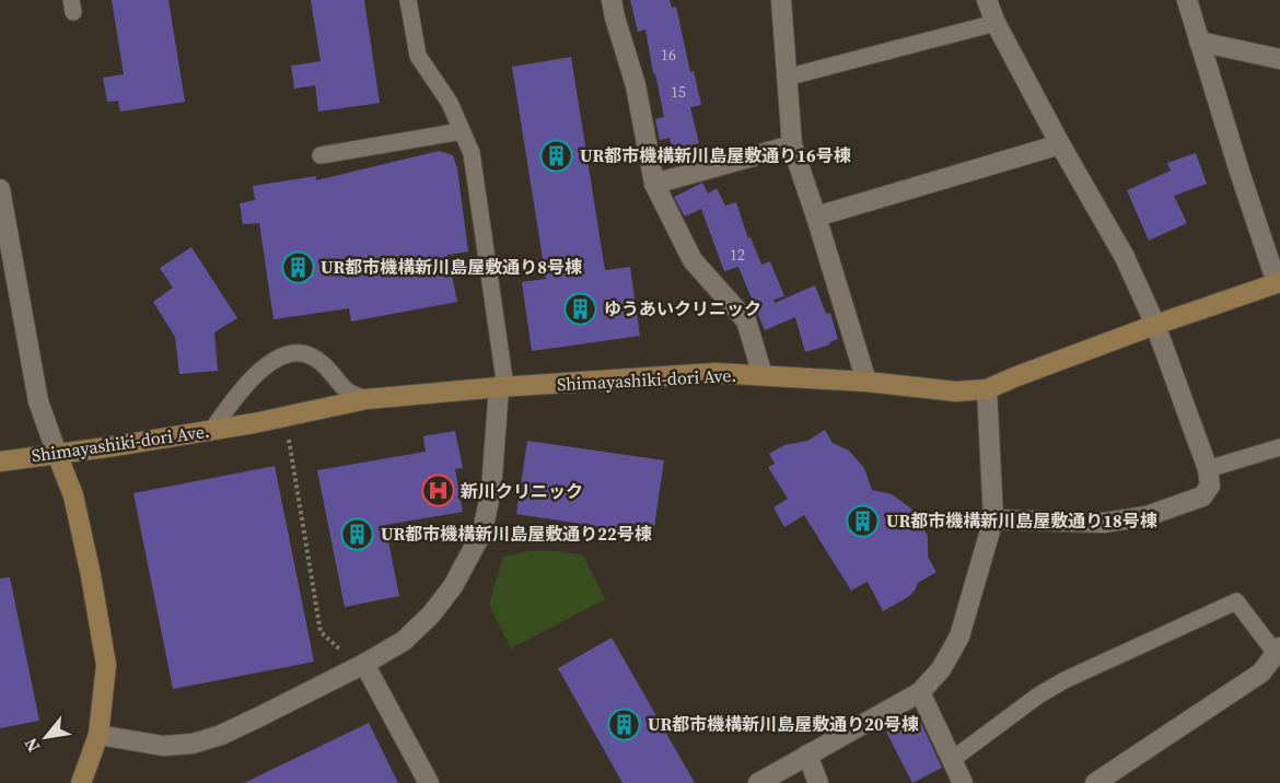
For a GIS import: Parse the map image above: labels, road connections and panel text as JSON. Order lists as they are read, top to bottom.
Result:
{
  "streets": {
    "street": ["Shimayashiki-dori Ave."]
  },
  "places": {
    "building": [
      "UR都市機構新川島屋敷通り16号棟",
      "UR都市機構新川島屋敷通り8号棟",
      "ゆうあいクリニック",
      "UR都市機構新川島屋敷通り18号棟",
      "UR都市機構新川島屋敷通り22号棟",
      "UR都市機構新川島屋敷通り20号棟"
    ],
    "hospital": ["新川クリニック"]
  },
  "house_numbers": ["16", "15", "12"],
  "north": "bottom left"
}
